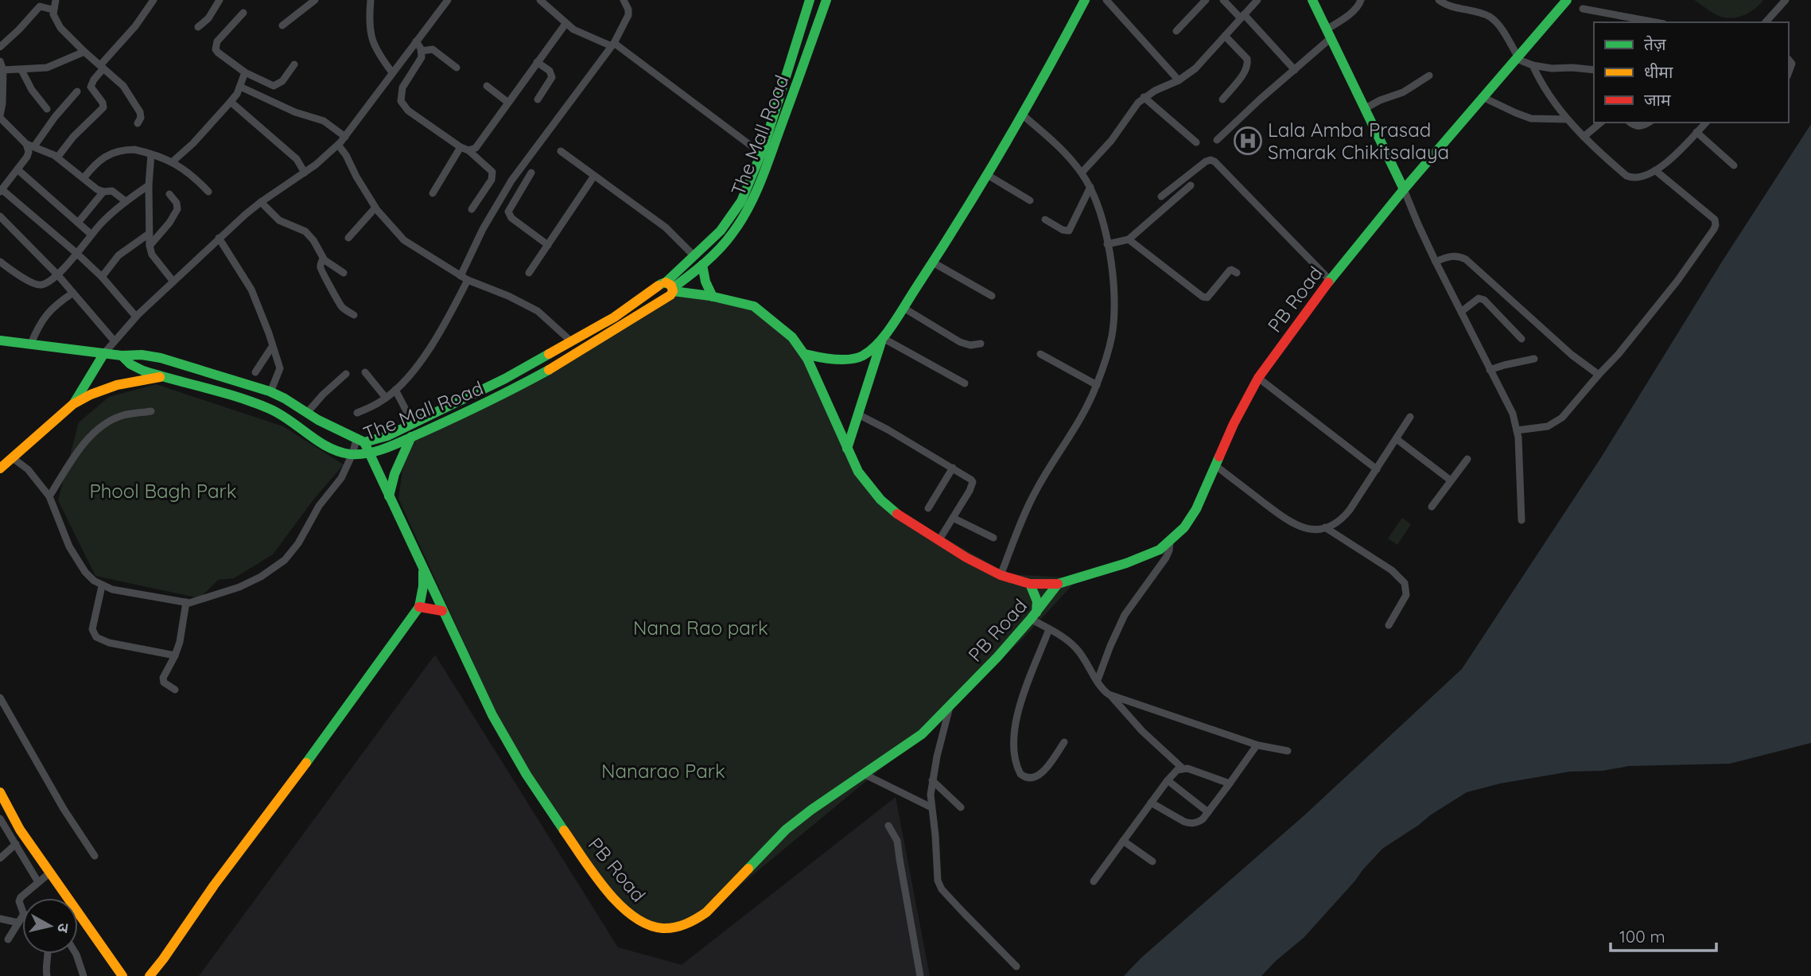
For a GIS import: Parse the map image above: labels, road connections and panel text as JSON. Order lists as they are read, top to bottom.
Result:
{
  "streets": {
    "street": ["The Mall Road", "PB Road"]
  },
  "crossings": [
    ["The Mall Road", "PB Road"]
  ],
  "parks": ["Phool Bagh Park", "Nana Rao park", "Nanarao Park"],
  "places": {
    "hospital": ["Lala Amba Prasad Smarak Chikitsalaya"]
  },
  "legend": ["तेज़", "धीमा", "जाम"],
  "scale_bar": "100 m",
  "north": "right"
}
